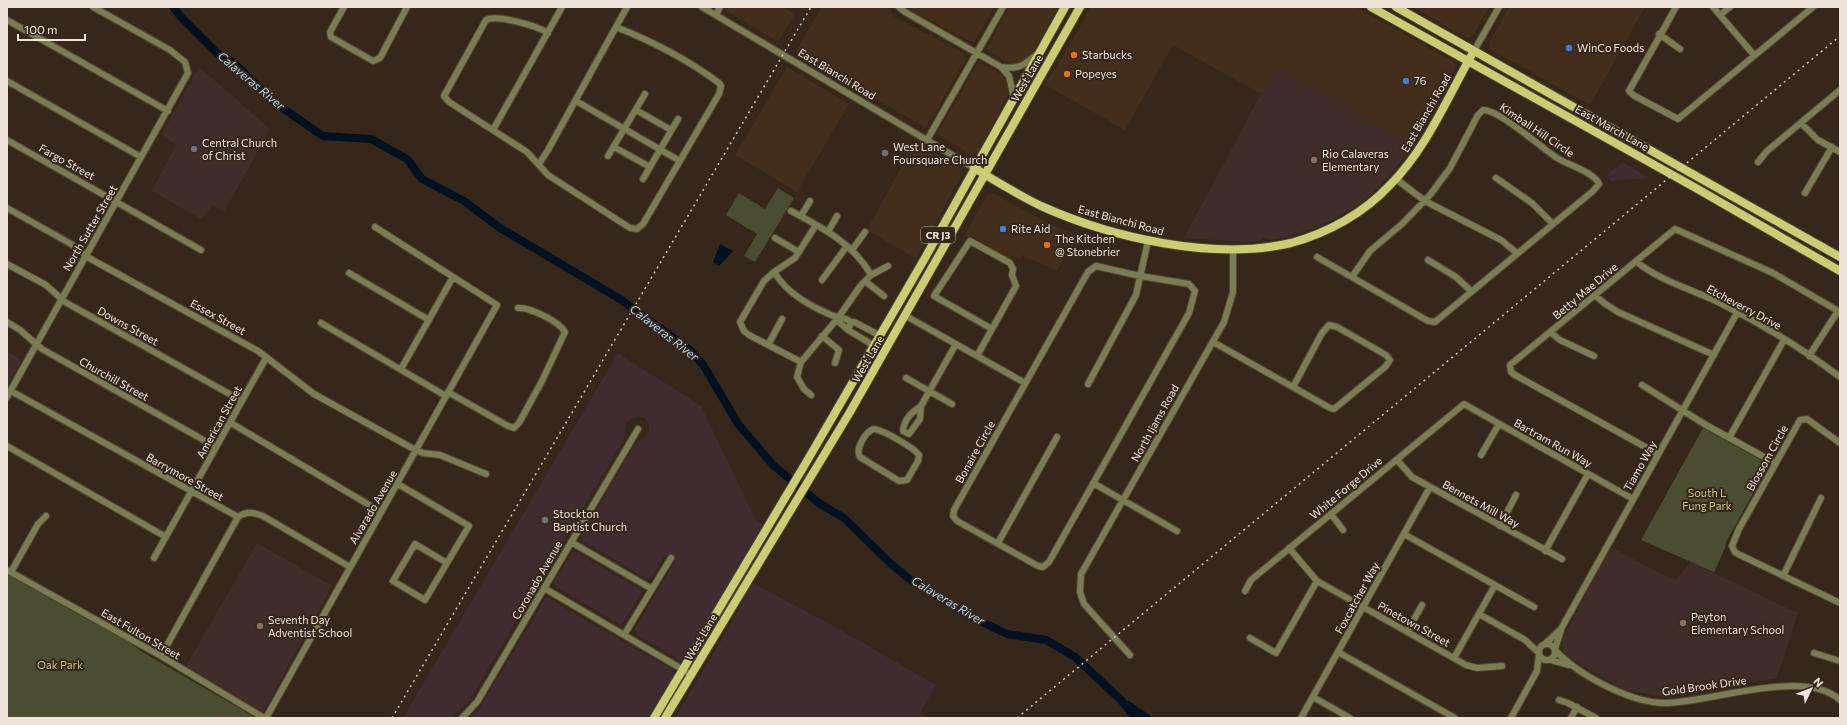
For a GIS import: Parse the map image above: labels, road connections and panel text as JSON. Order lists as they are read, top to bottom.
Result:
{
  "streets": {
    "main road": [
      "East Bianchi Road",
      "West Lane",
      "East March Lane",
      "CR J3"
    ],
    "street": [
      "Kimball Hill Circle",
      "Fargo Street",
      "North Sutter Street",
      "Betty Mae Drive",
      "Etcheverry Drive",
      "Essex Street",
      "Downs Street",
      "Churchill Street",
      "American Street",
      "North Ijams Road",
      "Bartram Run Way",
      "Bonaire Circle",
      "Blossom Circle",
      "Tiamo Way",
      "Barrymore Street",
      "White Forge Drive",
      "Bennets Mill Way",
      "Alvarado Avenue",
      "Coronado Avenue",
      "Foxcatcher Way",
      "Pinetown Street",
      "East Fulton Street",
      "Gold Brook Drive"
    ]
  },
  "crossings": [
    ["East Bianchi Road", "West Lane"],
    ["East Bianchi Road", "East March Lane"],
    ["East Bianchi Road", "North Ijams Road"],
    ["Fargo Street", "North Sutter Street"],
    ["North Sutter Street", "Essex Street"],
    ["North Sutter Street", "Downs Street"],
    ["North Sutter Street", "Churchill Street"],
    ["North Sutter Street", "Barrymore Street"],
    ["Betty Mae Drive", "Etcheverry Drive"],
    ["Betty Mae Drive", "Tiamo Way"],
    ["Etcheverry Drive", "Tiamo Way"],
    ["Essex Street", "American Street"],
    ["Essex Street", "Alvarado Avenue"],
    ["Downs Street", "American Street"],
    ["Churchill Street", "American Street"],
    ["American Street", "Barrymore Street"],
    ["Bartram Run Way", "Tiamo Way"],
    ["Bartram Run Way", "White Forge Drive"],
    ["Tiamo Way", "Gold Brook Drive"],
    ["White Forge Drive", "Bennets Mill Way"],
    ["White Forge Drive", "Pinetown Street"],
    ["Bennets Mill Way", "Foxcatcher Way"],
    ["Alvarado Avenue", "East Fulton Street"],
    ["Foxcatcher Way", "Pinetown Street"]
  ],
  "water": ["Calaveras River"],
  "parks": ["South L Fung Park", "Oak Park"],
  "places": [
    "WinCo Foods",
    "Starbucks",
    "Popeyes",
    "76",
    "Central Church of Christ",
    "West Lane Foursquare Church",
    "Rio Calaveras Elementary",
    "Rite Aid",
    "The Kitchen @ Stonebrier",
    "Stockton Baptist Church",
    "Peyton Elementary School",
    "Seventh Day Adventist School"
  ],
  "scale_bar": "100 m",
  "north": "top right"
}
